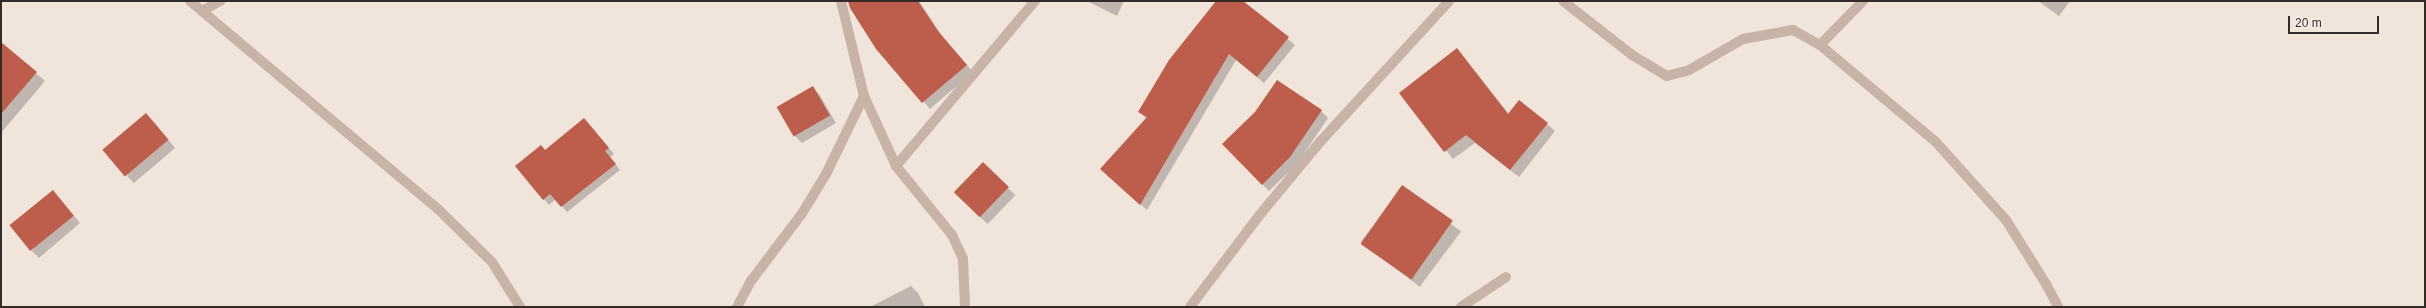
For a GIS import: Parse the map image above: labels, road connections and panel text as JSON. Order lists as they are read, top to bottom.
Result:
{
  "scale_bar": "20 m"
}
